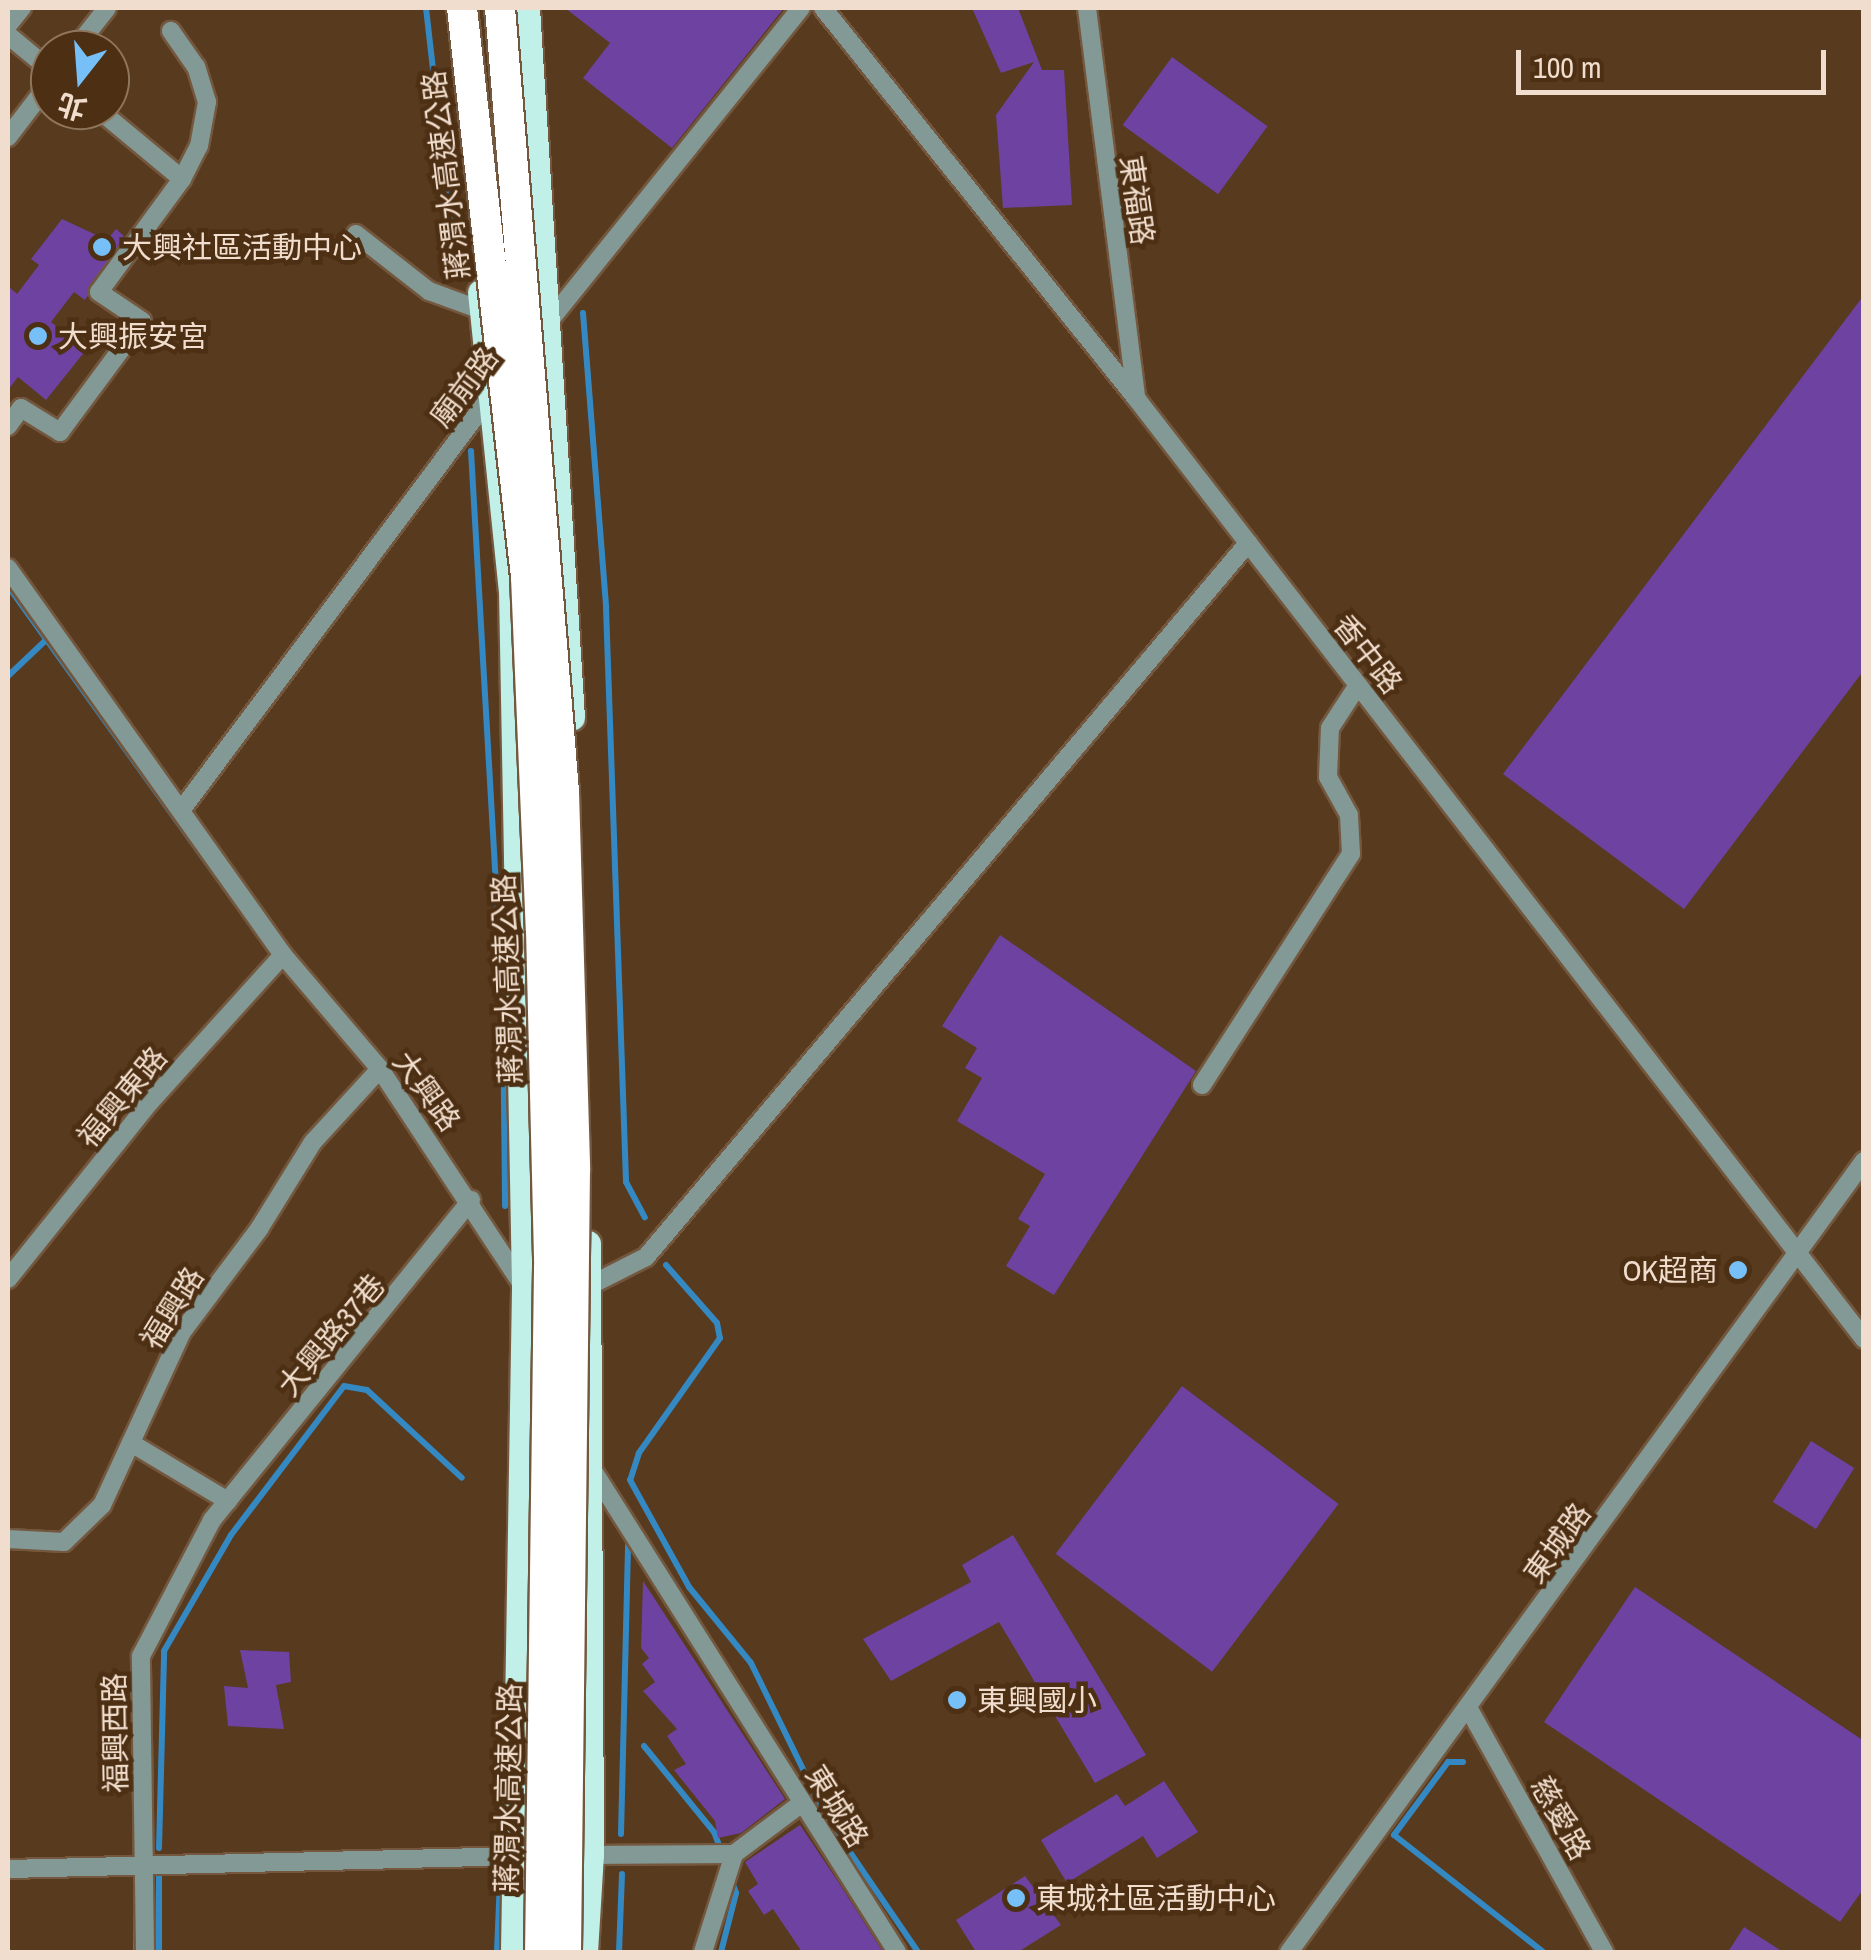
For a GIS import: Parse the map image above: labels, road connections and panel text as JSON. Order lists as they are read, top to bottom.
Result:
{
  "streets": {
    "highway": ["蔣渭水高速公路"],
    "street": [
      "東福路",
      "廟前路",
      "香中路",
      "大興路",
      "福興東路",
      "福興路",
      "大興路37巷",
      "東城路",
      "福興西路",
      "慈愛路"
    ]
  },
  "crossings": [
    ["東福路", "香中路"],
    ["廟前路", "大興路"],
    ["香中路", "東城路"],
    ["大興路", "福興東路"],
    ["大興路", "福興路"],
    ["大興路", "大興路37巷"],
    ["大興路", "東城路"],
    ["大興路37巷", "福興西路"],
    ["東城路", "慈愛路"]
  ],
  "places": [
    "大興社區活動中心",
    "大興振安宮",
    "OK超商",
    "東興國小",
    "東城社區活動中心"
  ],
  "scale_bar": "100 m",
  "north": "bottom"
}
